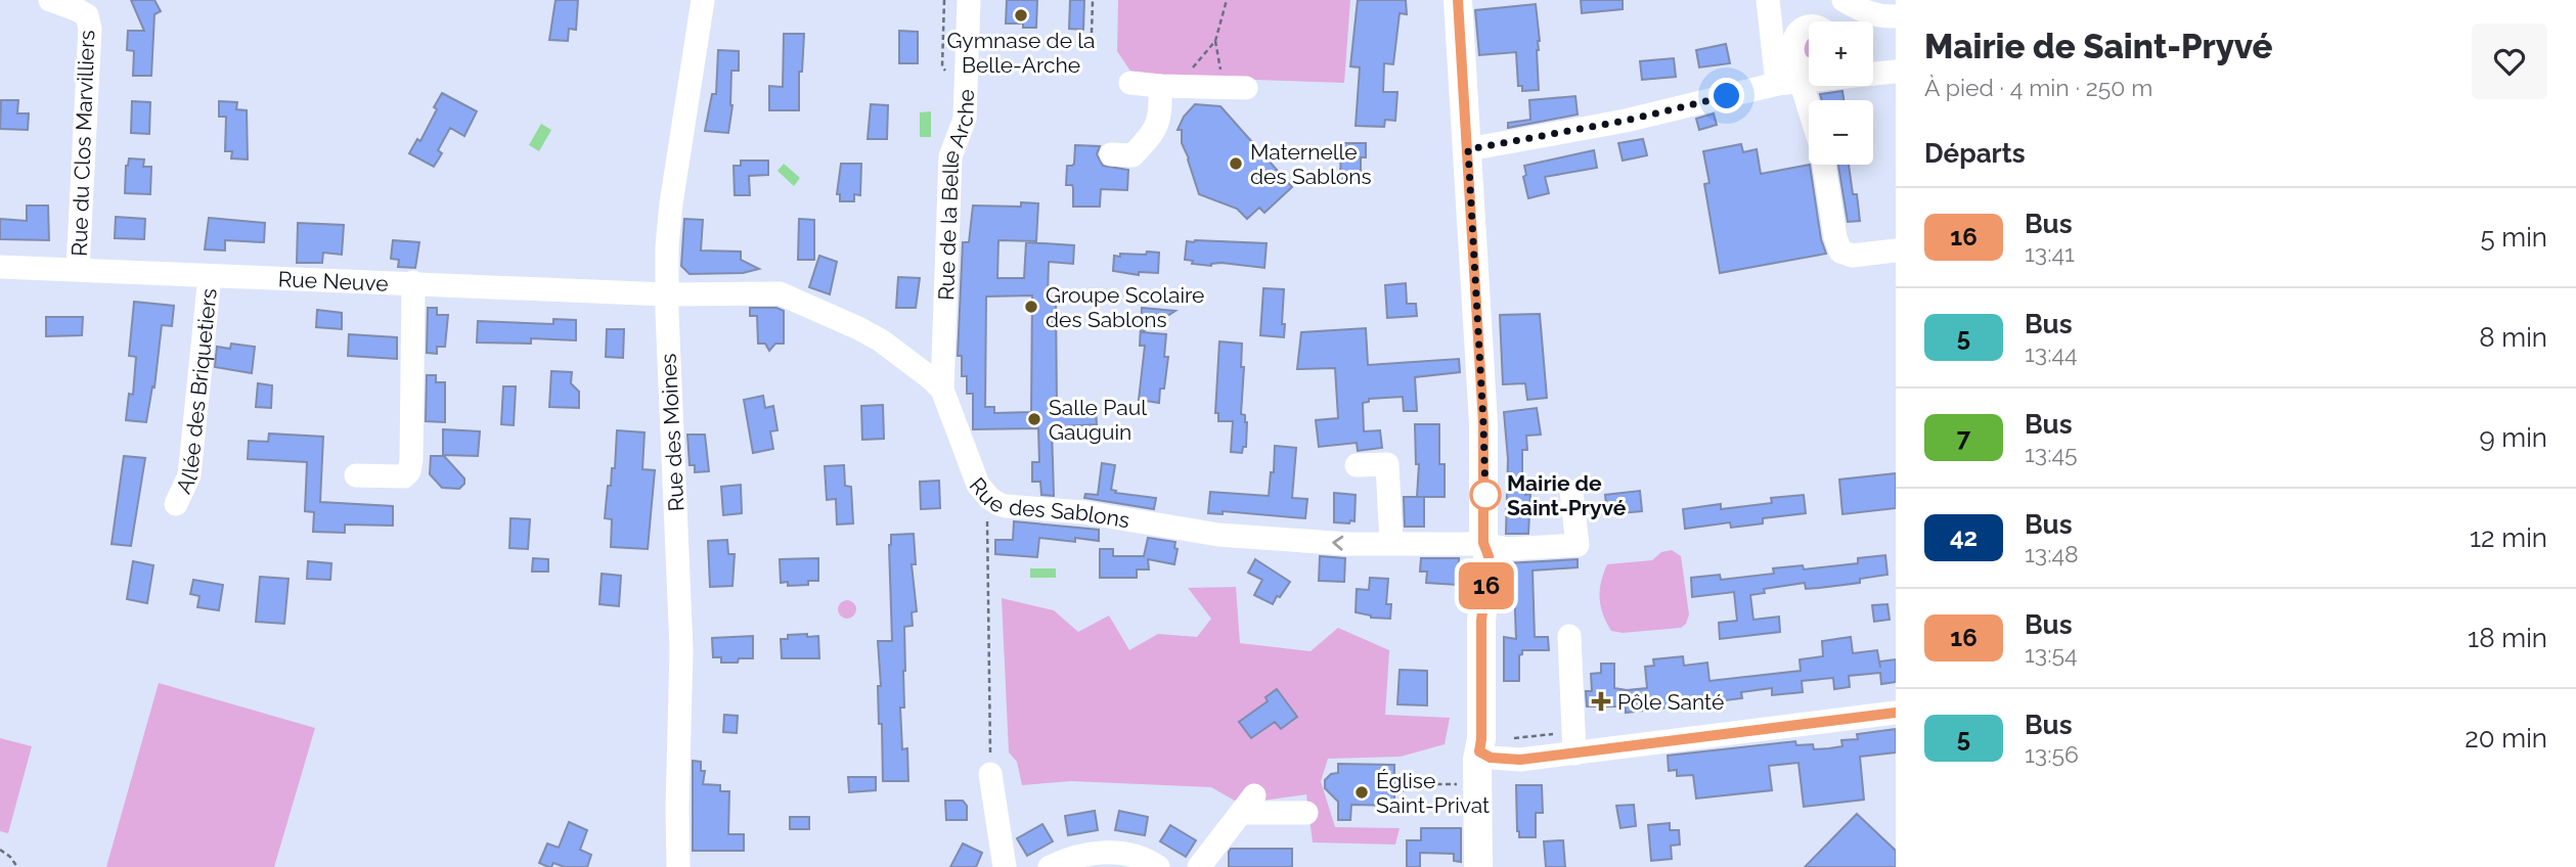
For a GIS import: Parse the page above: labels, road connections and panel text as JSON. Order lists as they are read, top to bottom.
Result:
{
  "streets": {
    "street": [
      "Rue du Clos Marvilliers",
      "Rue de la Belle Arche",
      "Rue Neuve",
      "Allée des Briquetiers",
      "Rue des Moines",
      "Rue des Sablons"
    ]
  },
  "crossings": [
    ["Rue du Clos Marvilliers", "Rue Neuve"],
    ["Rue de la Belle Arche", "Rue des Sablons"],
    ["Rue Neuve", "Allée des Briquetiers"],
    ["Rue Neuve", "Rue des Moines"]
  ],
  "one_way": ["Rue des Sablons"],
  "places": {
    "other": [
      "Gymnase de la Belle-Arche",
      "Maternelle des Sablons",
      "Groupe Scolaire des Sablons",
      "Salle Paul Gauguin",
      "Mairie de Saint-Pryvé",
      "Église Saint-Privat"
    ],
    "health": ["Pôle Santé"]
  },
  "lines": ["bus line 16"],
  "page": {
    "on_map": "16",
    "heading": [
      ["Mairie de Saint-Pryvé", "À pied · 4 min · 250 m"],
      "Départs"
    ],
    "map_buttons": ["+", "−"],
    "list": [
      {
        "mark": "16",
        "name": "Bus",
        "note": "13:41",
        "value": "5 min"
      },
      {
        "mark": "5",
        "name": "Bus",
        "note": "13:44",
        "value": "8 min"
      },
      {
        "mark": "7",
        "name": "Bus",
        "note": "13:45",
        "value": "9 min"
      },
      {
        "mark": "42",
        "name": "Bus",
        "note": "13:48",
        "value": "12 min"
      },
      {
        "mark": "16",
        "name": "Bus",
        "note": "13:54",
        "value": "18 min"
      },
      {
        "mark": "5",
        "name": "Bus",
        "note": "13:56",
        "value": "20 min"
      }
    ]
  }
}
